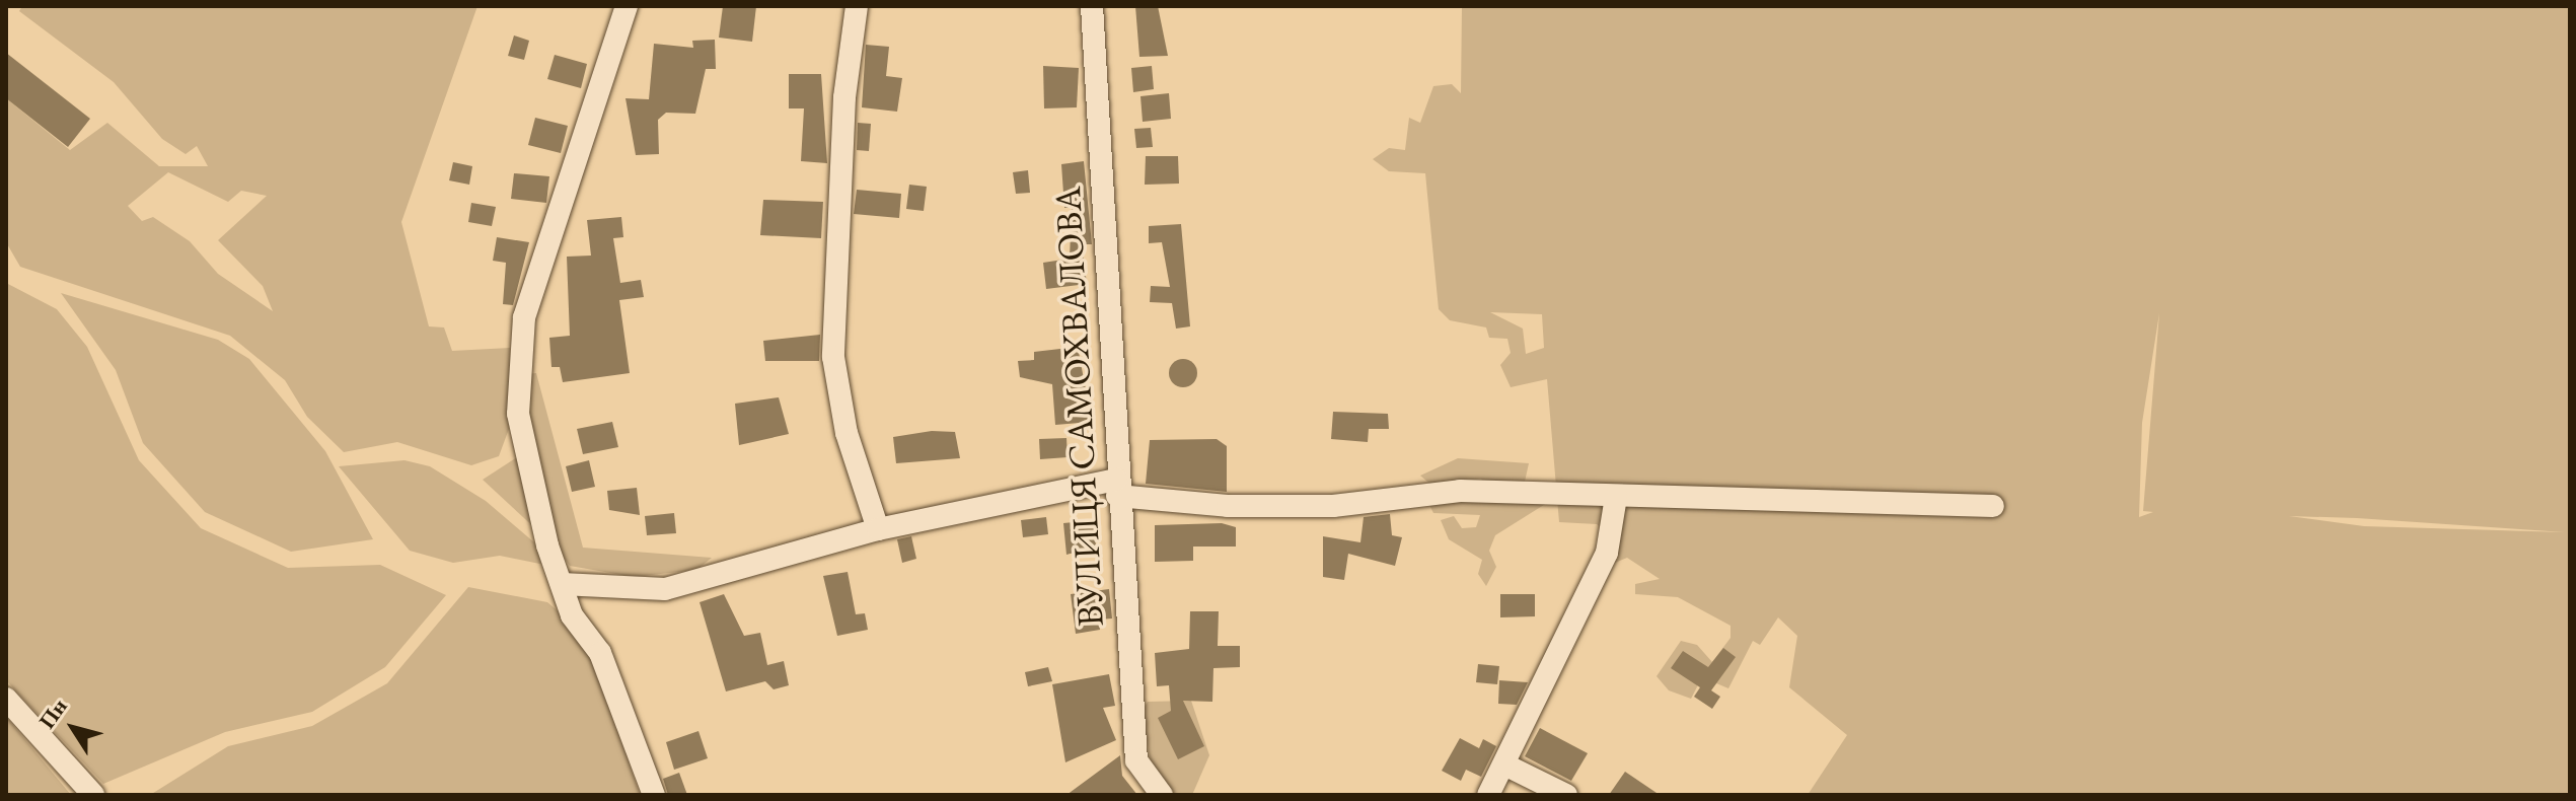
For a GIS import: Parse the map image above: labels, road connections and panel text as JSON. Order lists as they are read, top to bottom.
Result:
{
  "streets": {
    "street": ["ВУЛИЦЯ САМОХВАЛОВА"]
  },
  "north": "top left"
}
